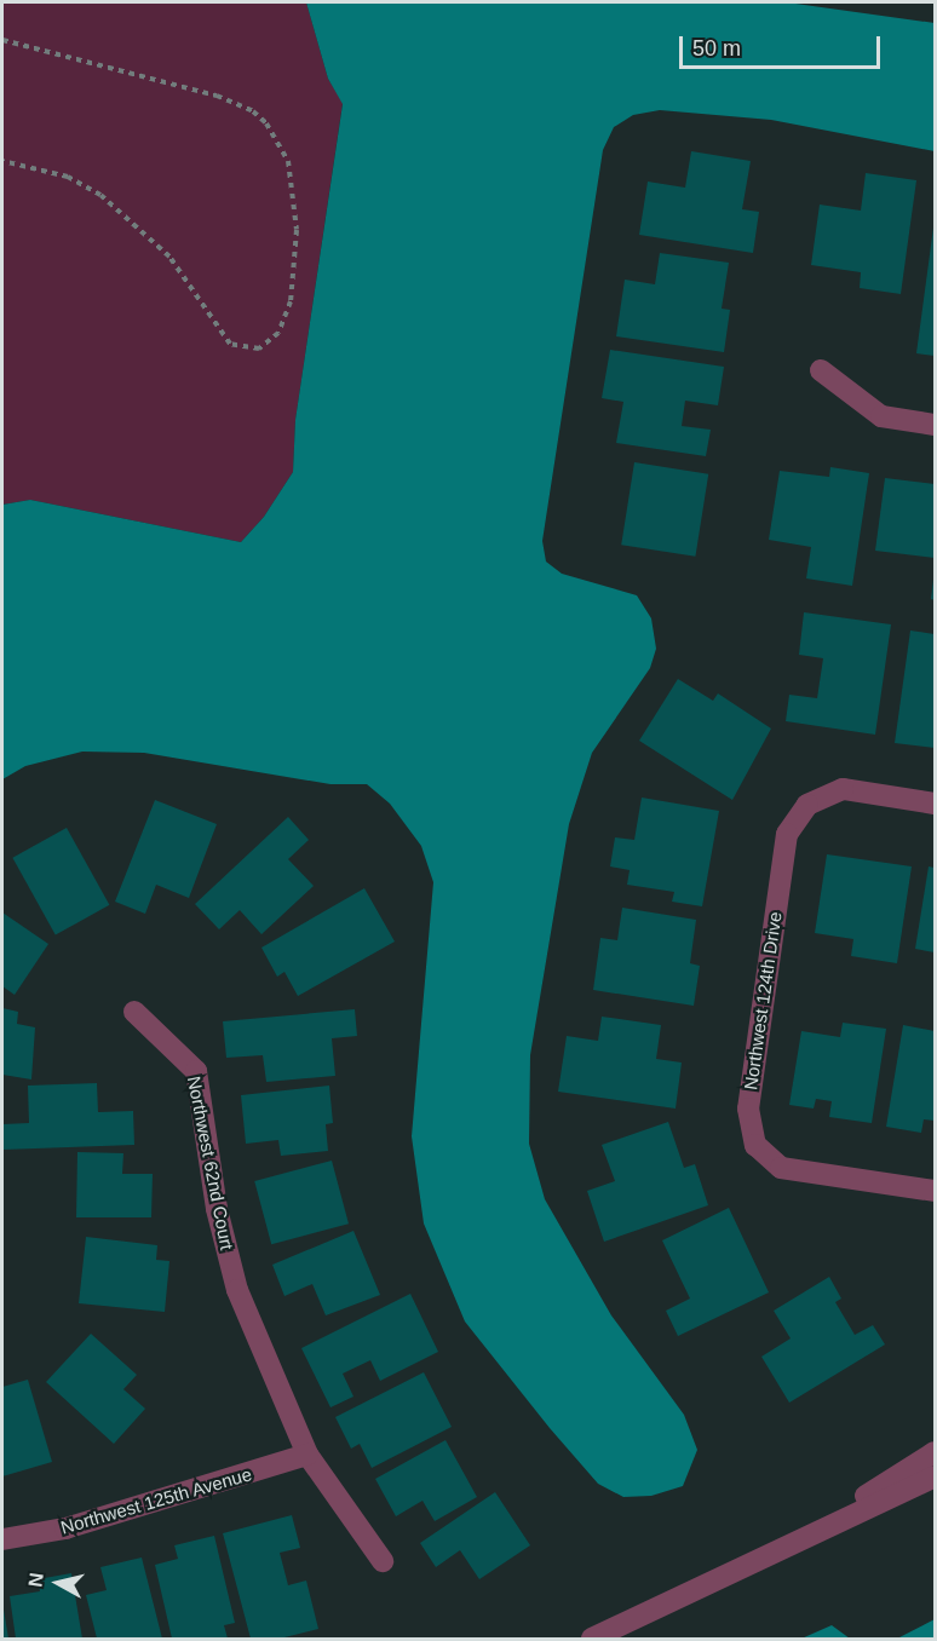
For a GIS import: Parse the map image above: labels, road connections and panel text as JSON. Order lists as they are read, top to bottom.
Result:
{
  "streets": {
    "street": ["Northwest 124th Drive", "Northwest 62nd Court", "Northwest 125th Avenue"]
  },
  "crossings": [
    ["Northwest 62nd Court", "Northwest 125th Avenue"]
  ],
  "scale_bar": "50 m",
  "north": "left"
}
